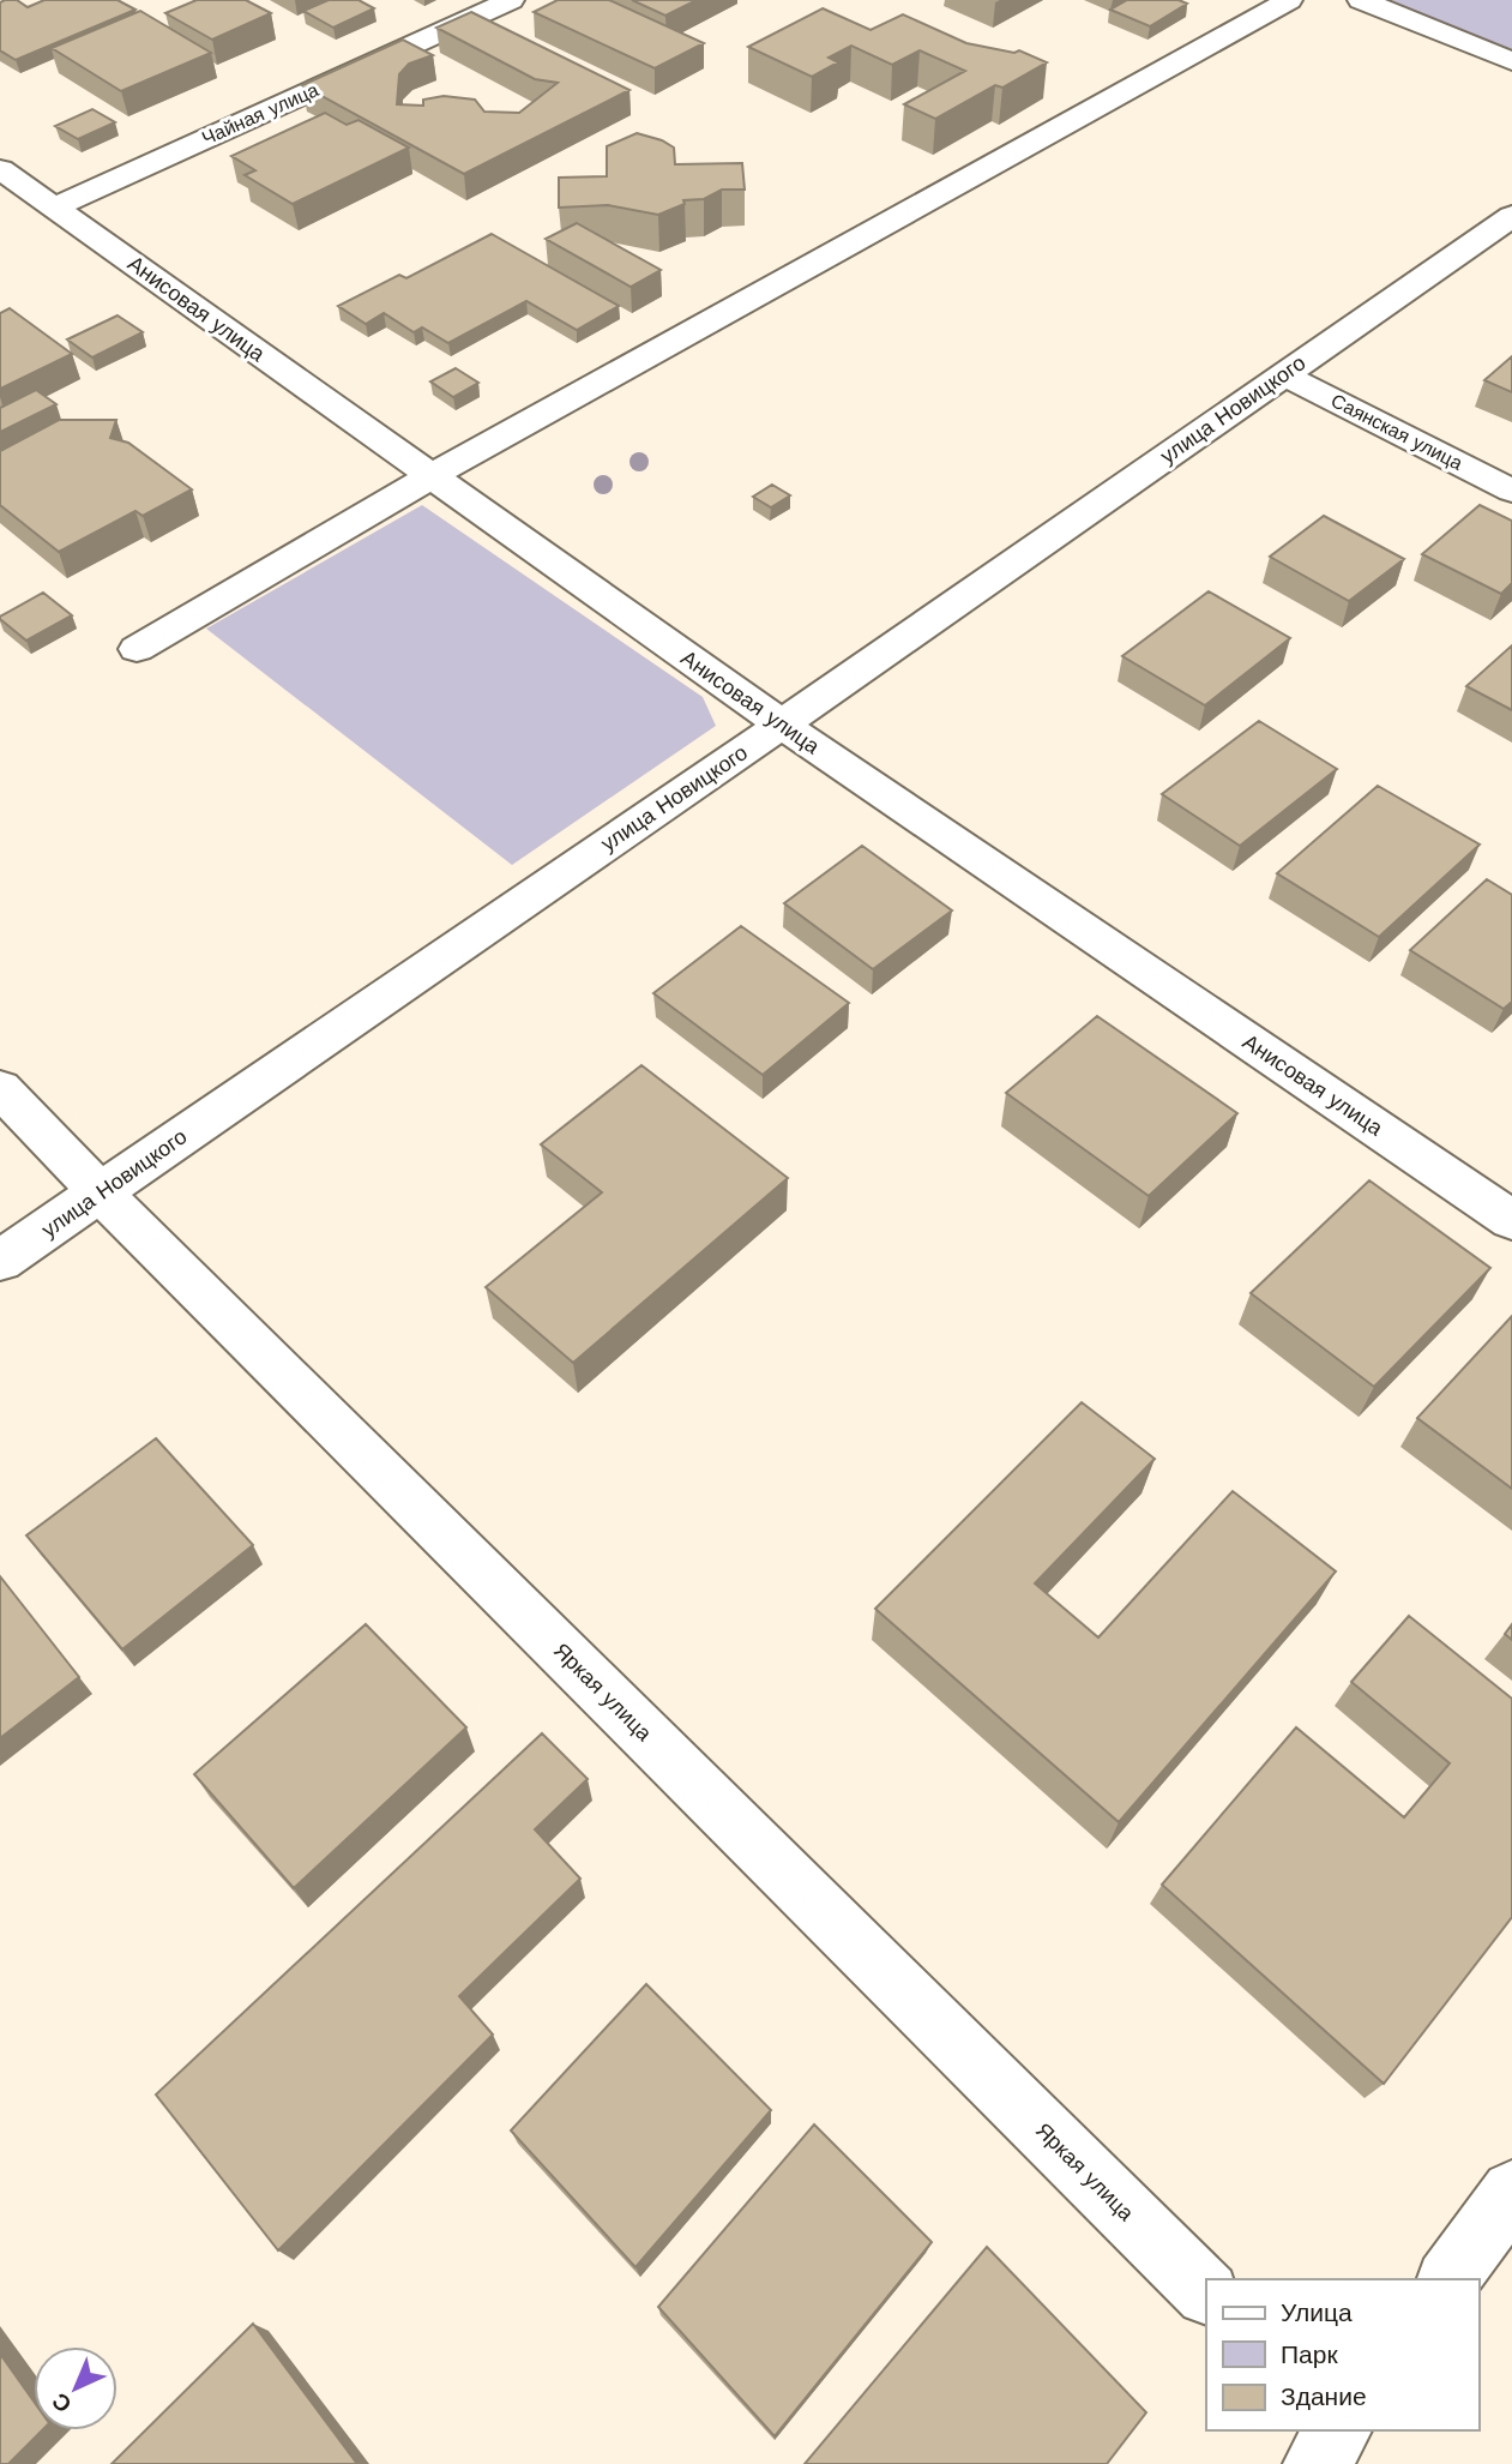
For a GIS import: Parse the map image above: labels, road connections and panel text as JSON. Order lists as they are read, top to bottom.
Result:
{
  "streets": {
    "street": [
      "Чайная улица",
      "Анисовая улица",
      "улица Новицкого",
      "Саянская улица",
      "Яркая улица"
    ]
  },
  "crossings": [
    ["Чайная улица", "Анисовая улица"],
    ["Анисовая улица", "улица Новицкого"],
    ["улица Новицкого", "Саянская улица"],
    ["улица Новицкого", "Яркая улица"]
  ],
  "legend": ["Улица", "Парк", "Здание"],
  "north": "bottom left"
}
